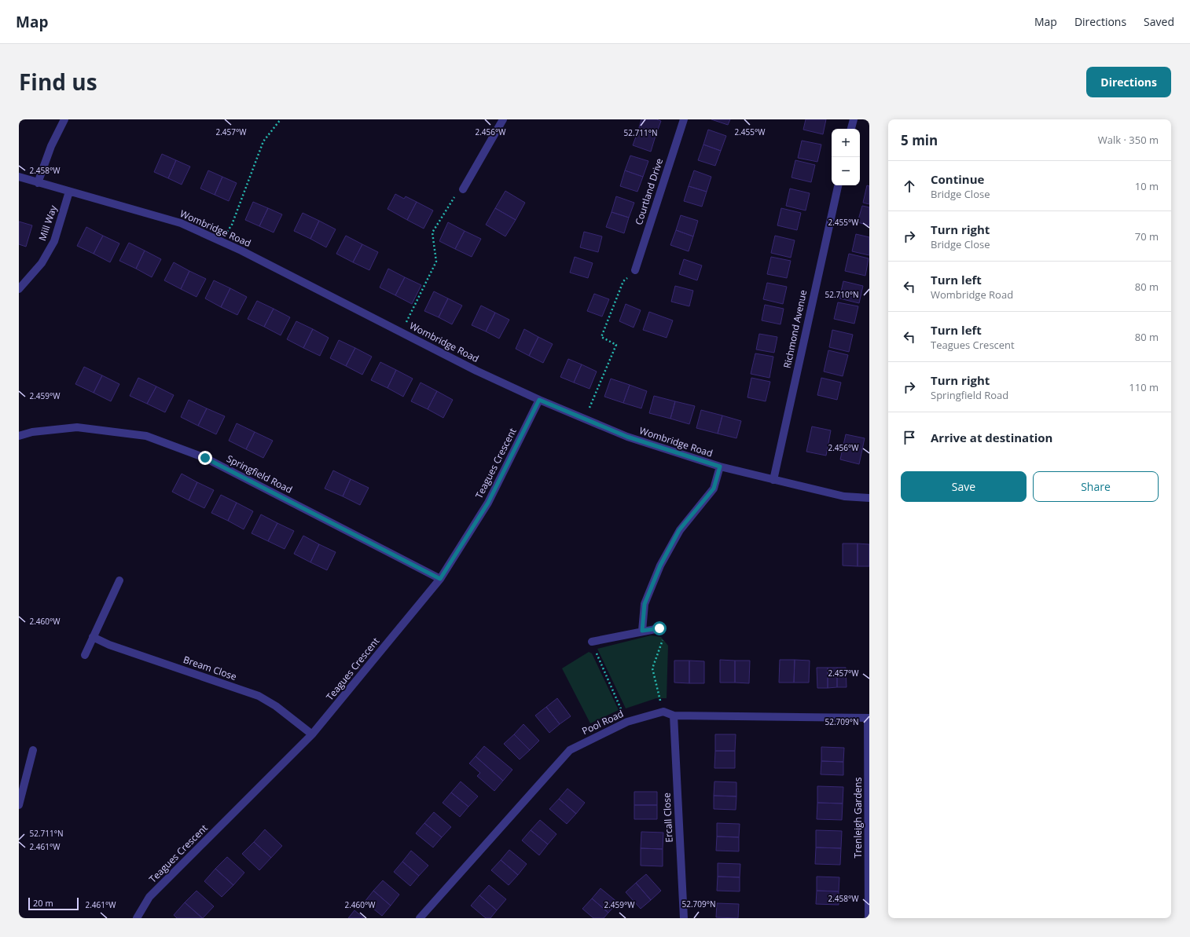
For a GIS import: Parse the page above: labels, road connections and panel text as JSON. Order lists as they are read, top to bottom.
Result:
{
  "streets": {
    "street": [
      "Courtland Drive",
      "Mill Way",
      "Wombridge Road",
      "Richmond Avenue",
      "Teagues Crescent",
      "Springfield Road",
      "Bream Close",
      "Pool Road",
      "Ercall Close",
      "Trenleigh Gardens"
    ]
  },
  "crossings": [
    ["Mill Way", "Wombridge Road"],
    ["Wombridge Road", "Richmond Avenue"],
    ["Wombridge Road", "Teagues Crescent"],
    ["Teagues Crescent", "Springfield Road"],
    ["Teagues Crescent", "Bream Close"]
  ],
  "scale_bar": "20 m",
  "page": {
    "header": "Map",
    "nav": ["Map", "Directions", "Saved"],
    "title": "Find us",
    "buttons": [
      "Directions",
      ["Save", "Share"]
    ],
    "heading": ["5 min", "Walk · 350 m"],
    "map_buttons": ["+", "−"],
    "list": [
      ["Continue", "Bridge Close", "10 m"],
      ["Turn right", "Bridge Close", "70 m"],
      ["Turn left", "Wombridge Road", "80 m"],
      ["Turn left", "Teagues Crescent", "80 m"],
      ["Turn right", "Springfield Road", "110 m"],
      "Arrive at destination"
    ],
    "scale": "20 m"
  },
  "coordinates": [
    "2.457°W",
    "2.456°W",
    "2.455°W",
    "52.711°N",
    "2.458°W",
    "52.710°N",
    "2.459°W",
    "2.460°W",
    "52.709°N",
    "2.461°W"
  ]
}
